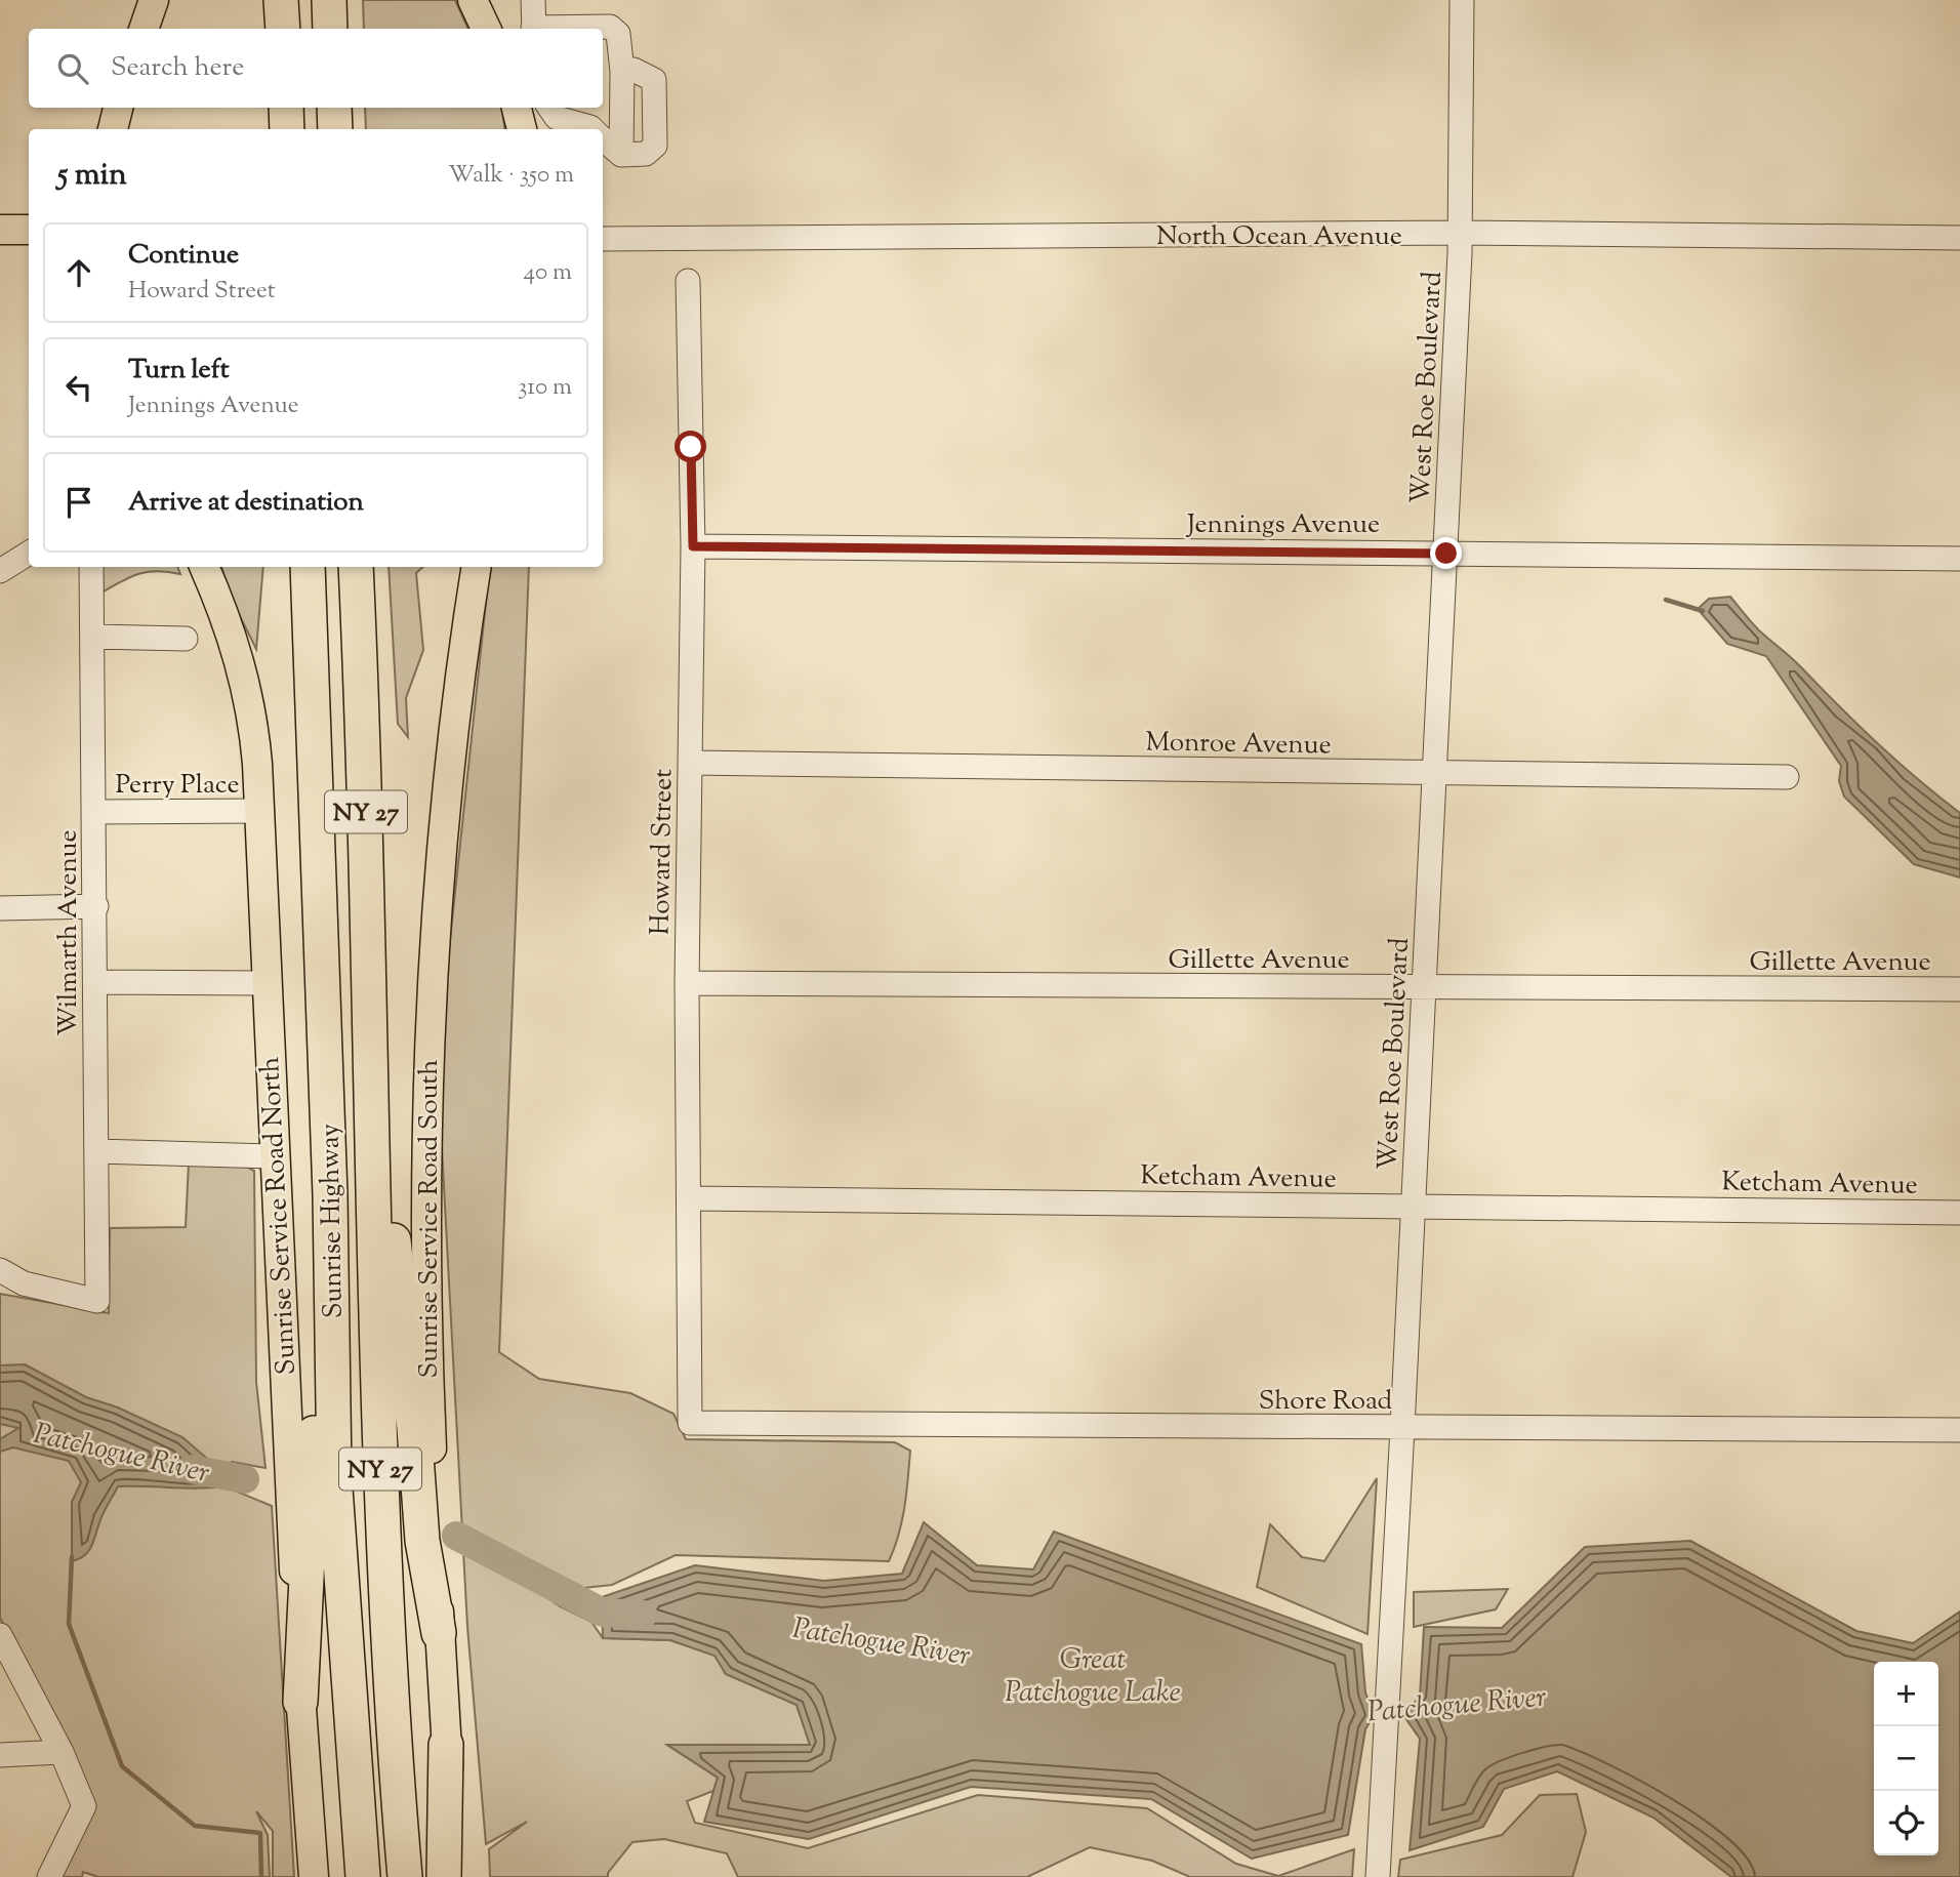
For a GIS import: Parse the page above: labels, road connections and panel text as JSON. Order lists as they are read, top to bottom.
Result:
{
  "streets": {
    "highway": ["NY 27", "Sunrise Highway"],
    "main road": ["Sunrise Service Road North", "Sunrise Service Road South"],
    "street": [
      "North Ocean Avenue",
      "West Roe Boulevard",
      "Jennings Avenue",
      "Monroe Avenue",
      "Perry Place",
      "Howard Street",
      "Wilmarth Avenue",
      "Gillette Avenue",
      "Ketcham Avenue",
      "Shore Road"
    ]
  },
  "crossings": [
    ["North Ocean Avenue", "West Roe Boulevard"],
    ["West Roe Boulevard", "Jennings Avenue"],
    ["West Roe Boulevard", "Monroe Avenue"],
    ["West Roe Boulevard", "Gillette Avenue"],
    ["West Roe Boulevard", "Ketcham Avenue"],
    ["West Roe Boulevard", "Shore Road"],
    ["Jennings Avenue", "Howard Street"],
    ["Monroe Avenue", "Howard Street"],
    ["Perry Place", "Wilmarth Avenue"],
    ["Perry Place", "Sunrise Service Road North"],
    ["Howard Street", "Gillette Avenue"],
    ["Howard Street", "Ketcham Avenue"],
    ["Howard Street", "Shore Road"]
  ],
  "water": ["Patchogue River", "Great Patchogue Lake"],
  "page": {
    "search": "Search here",
    "heading": ["5 min", "Walk · 350 m"],
    "list": [
      ["Continue", "Howard Street", "40 m"],
      ["Turn left", "Jennings Avenue", "310 m"],
      "Arrive at destination"
    ],
    "map_buttons": ["+", "−"]
  }
}
